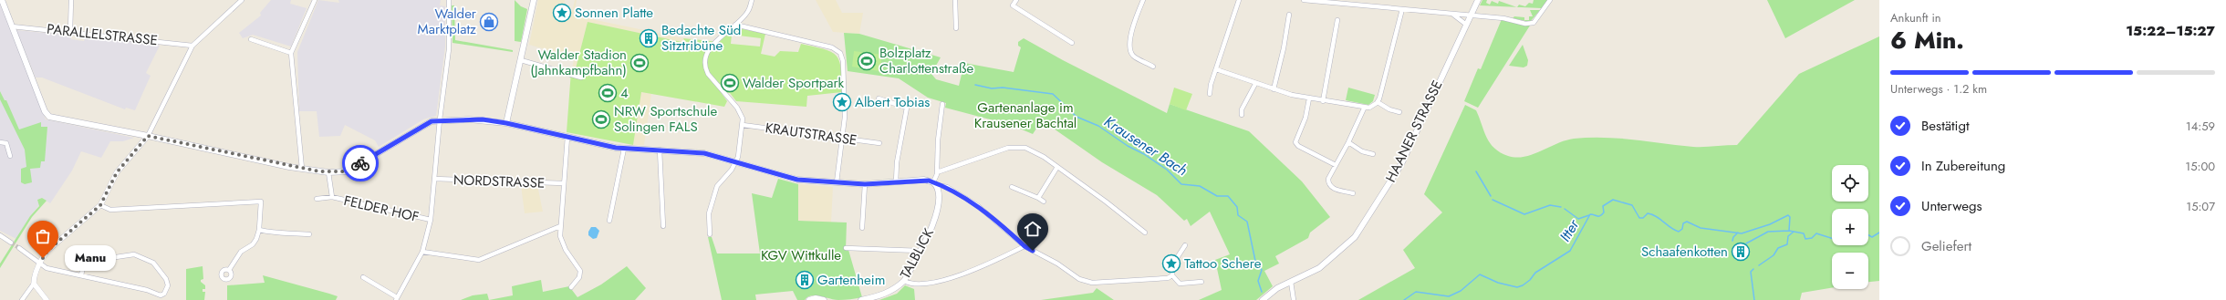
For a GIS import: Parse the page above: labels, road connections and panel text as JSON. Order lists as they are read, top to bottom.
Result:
{
  "streets": {
    "main road": ["HAANER STRASSE", "TALBLICK"],
    "street": [
      "PARALLELSTRASSE",
      "KRAUTSTRASSE",
      "NORDSTRASSE",
      "FELDER HOF"
    ]
  },
  "water": ["Krausener Bach", "Itter"],
  "parks": ["Gartenanlage im Krausener Bachtal", "KGV Wittkulle"],
  "places": {
    "place": ["Sonnen Platte", "Albert Tobias", "Tattoo Schere"],
    "shop": ["Walder Marktplatz"],
    "building": ["Bedachte Süd Sitztribüne", "Schaafenkotten", "Gartenheim"],
    "sports": [
      "Bolzplatz Charlottenstraße",
      "Walder Stadion (Jahnkampfbahn)",
      "Walder Sportpark",
      "4",
      "NRW Sportschule Solingen FALS"
    ],
    "other": ["Manu"]
  },
  "page": {
    "heading": ["6 Min.", "Ankunft in", "15:22–15:27"],
    "bar": "Unterwegs · 1.2 km",
    "list": [
      ["Bestätigt", "14:59"],
      ["In Zubereitung", "15:00"],
      ["Unterwegs", "15:07"],
      "Geliefert"
    ],
    "map_buttons": ["+", "−"],
    "bubble": "Manu"
  }
}
